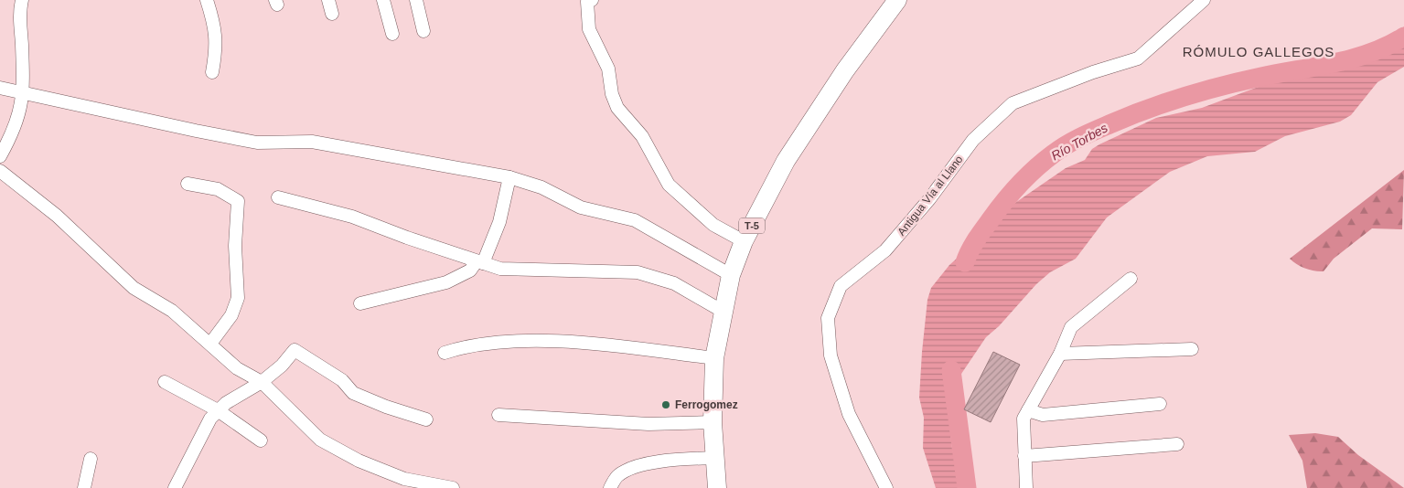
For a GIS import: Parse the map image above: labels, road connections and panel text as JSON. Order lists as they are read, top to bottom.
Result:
{
  "streets": {
    "highway": ["T-5"],
    "street": ["Antigua Vía al Llano"]
  },
  "districts": ["RÓMULO GALLEGOS"],
  "water": ["Río Torbes"],
  "places": ["Ferrogomez"]
}
